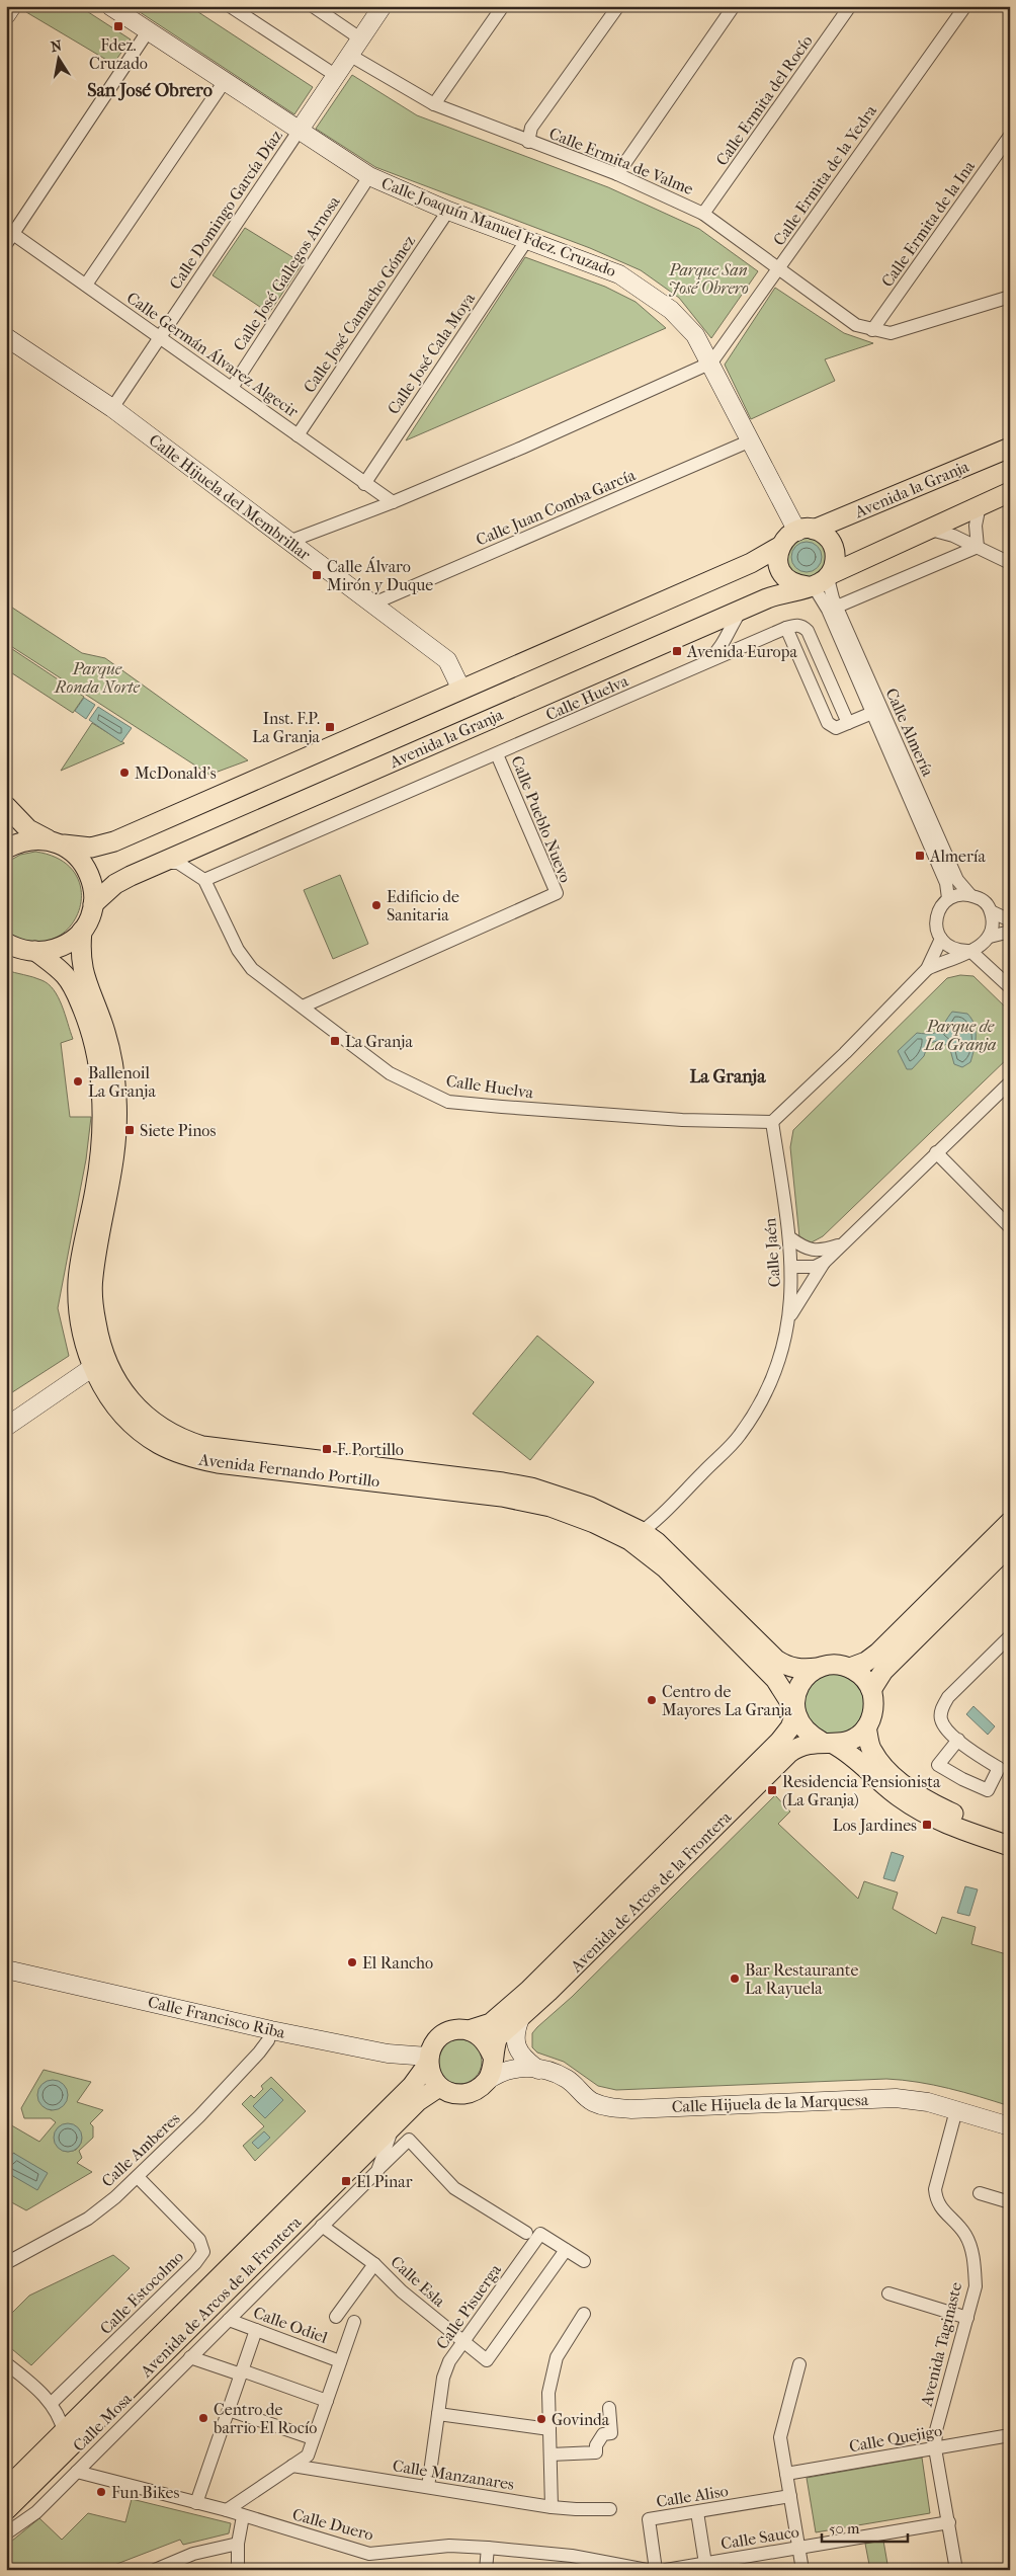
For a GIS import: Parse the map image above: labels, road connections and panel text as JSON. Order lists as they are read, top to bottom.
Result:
{
  "streets": {
    "main road": ["Avenida la Granja", "Avenida Fernando Portillo", "Avenida de Arcos de la Frontera"],
    "street": [
      "Calle Ermita del Rocío",
      "Calle Ermita de Valme",
      "Calle Ermita de la Yedra",
      "Calle Domingo García Díaz",
      "Calle Ermita de la Ina",
      "Calle Joaquín Manuel Fdez. Cruzado",
      "Calle José Gallegos Arnosa",
      "Calle José Camacho Gómez",
      "Calle José Cala Moya",
      "Calle Germán Álvarez Algecir",
      "Calle Hijuela del Membrillar",
      "Calle Juan Comba García",
      "Calle Huelva",
      "Calle Almería",
      "Calle Pueblo Nuevo",
      "Calle Jaén",
      "Calle Francisco Riba",
      "Calle Hijuela de la Marquesa",
      "Calle Amberes",
      "Calle Esla",
      "Calle Estocolmo",
      "Calle Pisuerga",
      "Calle Odiel",
      "Avenida Taginaste",
      "Calle Mosa",
      "Calle Quejigo",
      "Calle Manzanares",
      "Calle Aliso",
      "Calle Duero",
      "Calle Sauco"
    ]
  },
  "crossings": [
    ["Calle Ermita del Rocío", "Calle Ermita de Valme"],
    ["Calle Ermita de Valme", "Calle Ermita de la Yedra"],
    ["Calle Ermita de Valme", "Calle Ermita de la Ina"],
    ["Calle Ermita de la Yedra", "Calle Joaquín Manuel Fdez. Cruzado"],
    ["Calle Domingo García Díaz", "Calle Joaquín Manuel Fdez. Cruzado"],
    ["Calle Domingo García Díaz", "Calle Germán Álvarez Algecir"],
    ["Calle Domingo García Díaz", "Calle Hijuela del Membrillar"],
    ["Calle Joaquín Manuel Fdez. Cruzado", "Calle José Gallegos Arnosa"],
    ["Calle Joaquín Manuel Fdez. Cruzado", "Calle José Camacho Gómez"],
    ["Calle Joaquín Manuel Fdez. Cruzado", "Calle José Cala Moya"],
    ["Calle Joaquín Manuel Fdez. Cruzado", "Avenida la Granja"],
    ["Calle Joaquín Manuel Fdez. Cruzado", "Calle Juan Comba García"],
    ["Calle Joaquín Manuel Fdez. Cruzado", "Calle Almería"],
    ["Calle José Gallegos Arnosa", "Calle Germán Álvarez Algecir"],
    ["Calle José Camacho Gómez", "Calle Germán Álvarez Algecir"],
    ["Calle José Cala Moya", "Calle Germán Álvarez Algecir"],
    ["Avenida la Granja", "Calle Hijuela del Membrillar"],
    ["Avenida la Granja", "Calle Almería"],
    ["Calle Hijuela del Membrillar", "Calle Juan Comba García"],
    ["Calle Huelva", "Calle Pueblo Nuevo"],
    ["Calle Huelva", "Calle Jaén"],
    ["Calle Jaén", "Avenida Fernando Portillo"],
    ["Avenida Fernando Portillo", "Avenida de Arcos de la Frontera"],
    ["Avenida de Arcos de la Frontera", "Calle Francisco Riba"],
    ["Avenida de Arcos de la Frontera", "Calle Hijuela de la Marquesa"],
    ["Avenida de Arcos de la Frontera", "Calle Mosa"],
    ["Calle Francisco Riba", "Calle Hijuela de la Marquesa"],
    ["Calle Francisco Riba", "Calle Amberes"],
    ["Calle Hijuela de la Marquesa", "Avenida Taginaste"],
    ["Calle Amberes", "Calle Estocolmo"],
    ["Calle Esla", "Calle Pisuerga"],
    ["Calle Esla", "Calle Mosa"],
    ["Calle Pisuerga", "Calle Manzanares"],
    ["Calle Odiel", "Calle Mosa"],
    ["Avenida Taginaste", "Calle Quejigo"],
    ["Avenida Taginaste", "Calle Sauco"],
    ["Calle Mosa", "Calle Duero"]
  ],
  "districts": ["San José Obrero", "La Granja"],
  "parks": ["Parque San José Obrero", "Parque Ronda Norte", "Parque de La Granja"],
  "places": {
    "transit": [
      "Fdez. Cruzado",
      "Calle Álvaro Mirón y Duque",
      "Avenida Europa",
      "Inst. F.P. La Granja",
      "Almería",
      "La Granja",
      "Siete Pinos",
      "F. Portillo",
      "Residencia Pensionista (La Granja)",
      "Los Jardines",
      "El Pinar"
    ],
    "other": [
      "McDonald's",
      "Edificio de Sanitaria",
      "Ballenoil La Granja",
      "Centro de Mayores La Granja",
      "El Rancho",
      "Bar Restaurante La Rayuela",
      "Centro de barrio El Rocío",
      "Govinda",
      "Fun Bikes"
    ]
  },
  "scale_bar": "50 m",
  "north": "top"
}
